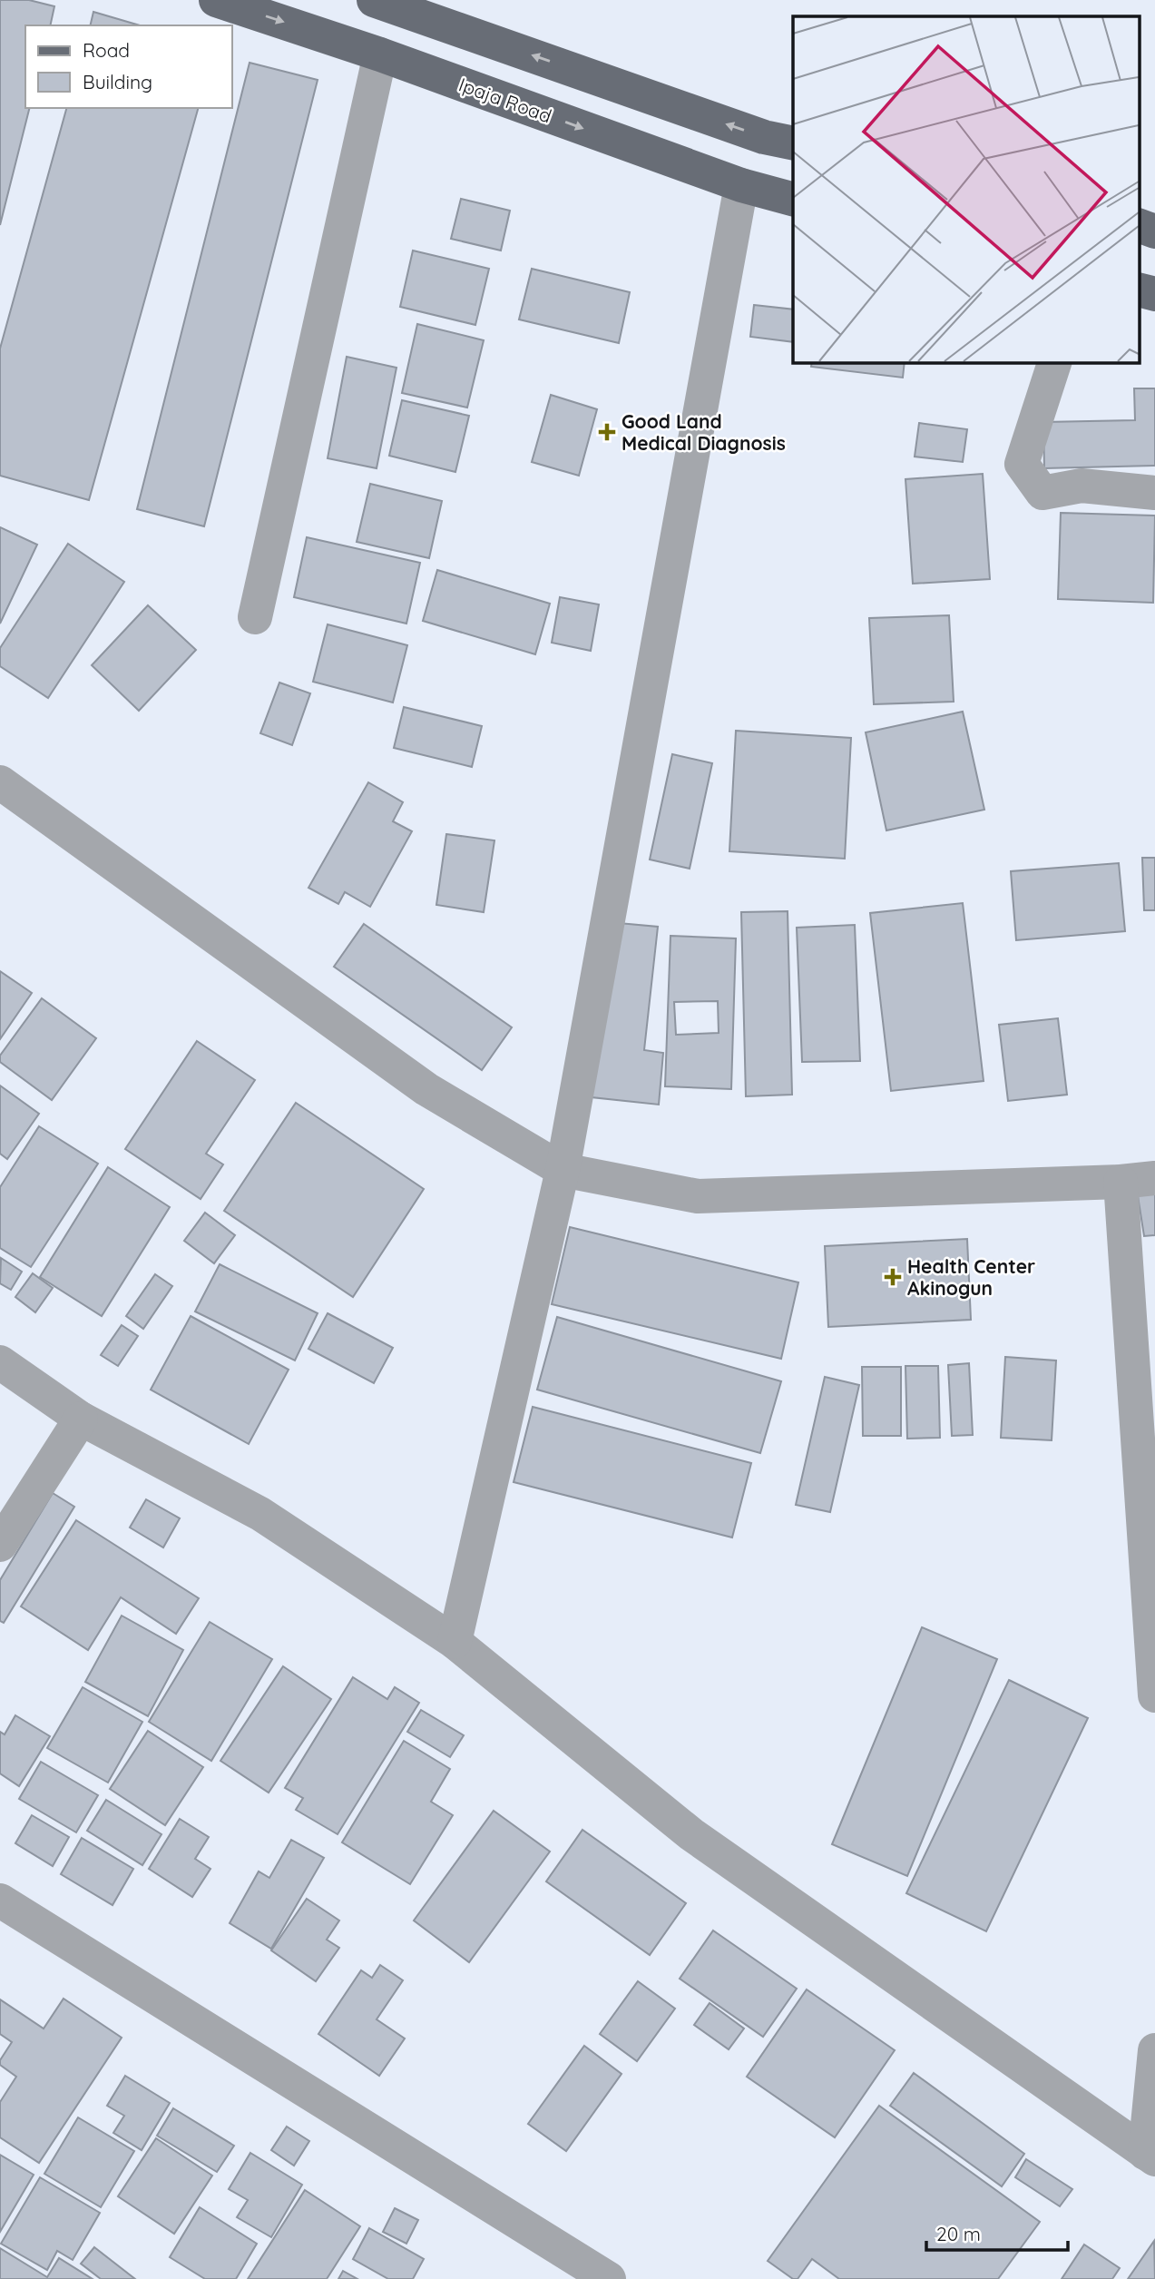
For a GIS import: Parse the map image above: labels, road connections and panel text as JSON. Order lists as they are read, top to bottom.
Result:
{
  "streets": {
    "main road": ["Ipaja Road"]
  },
  "places": {
    "health": ["Good Land Medical Diagnosis", "Health Center Akinogun"]
  },
  "legend": ["Road", "Building"],
  "scale_bar": "20 m"
}
